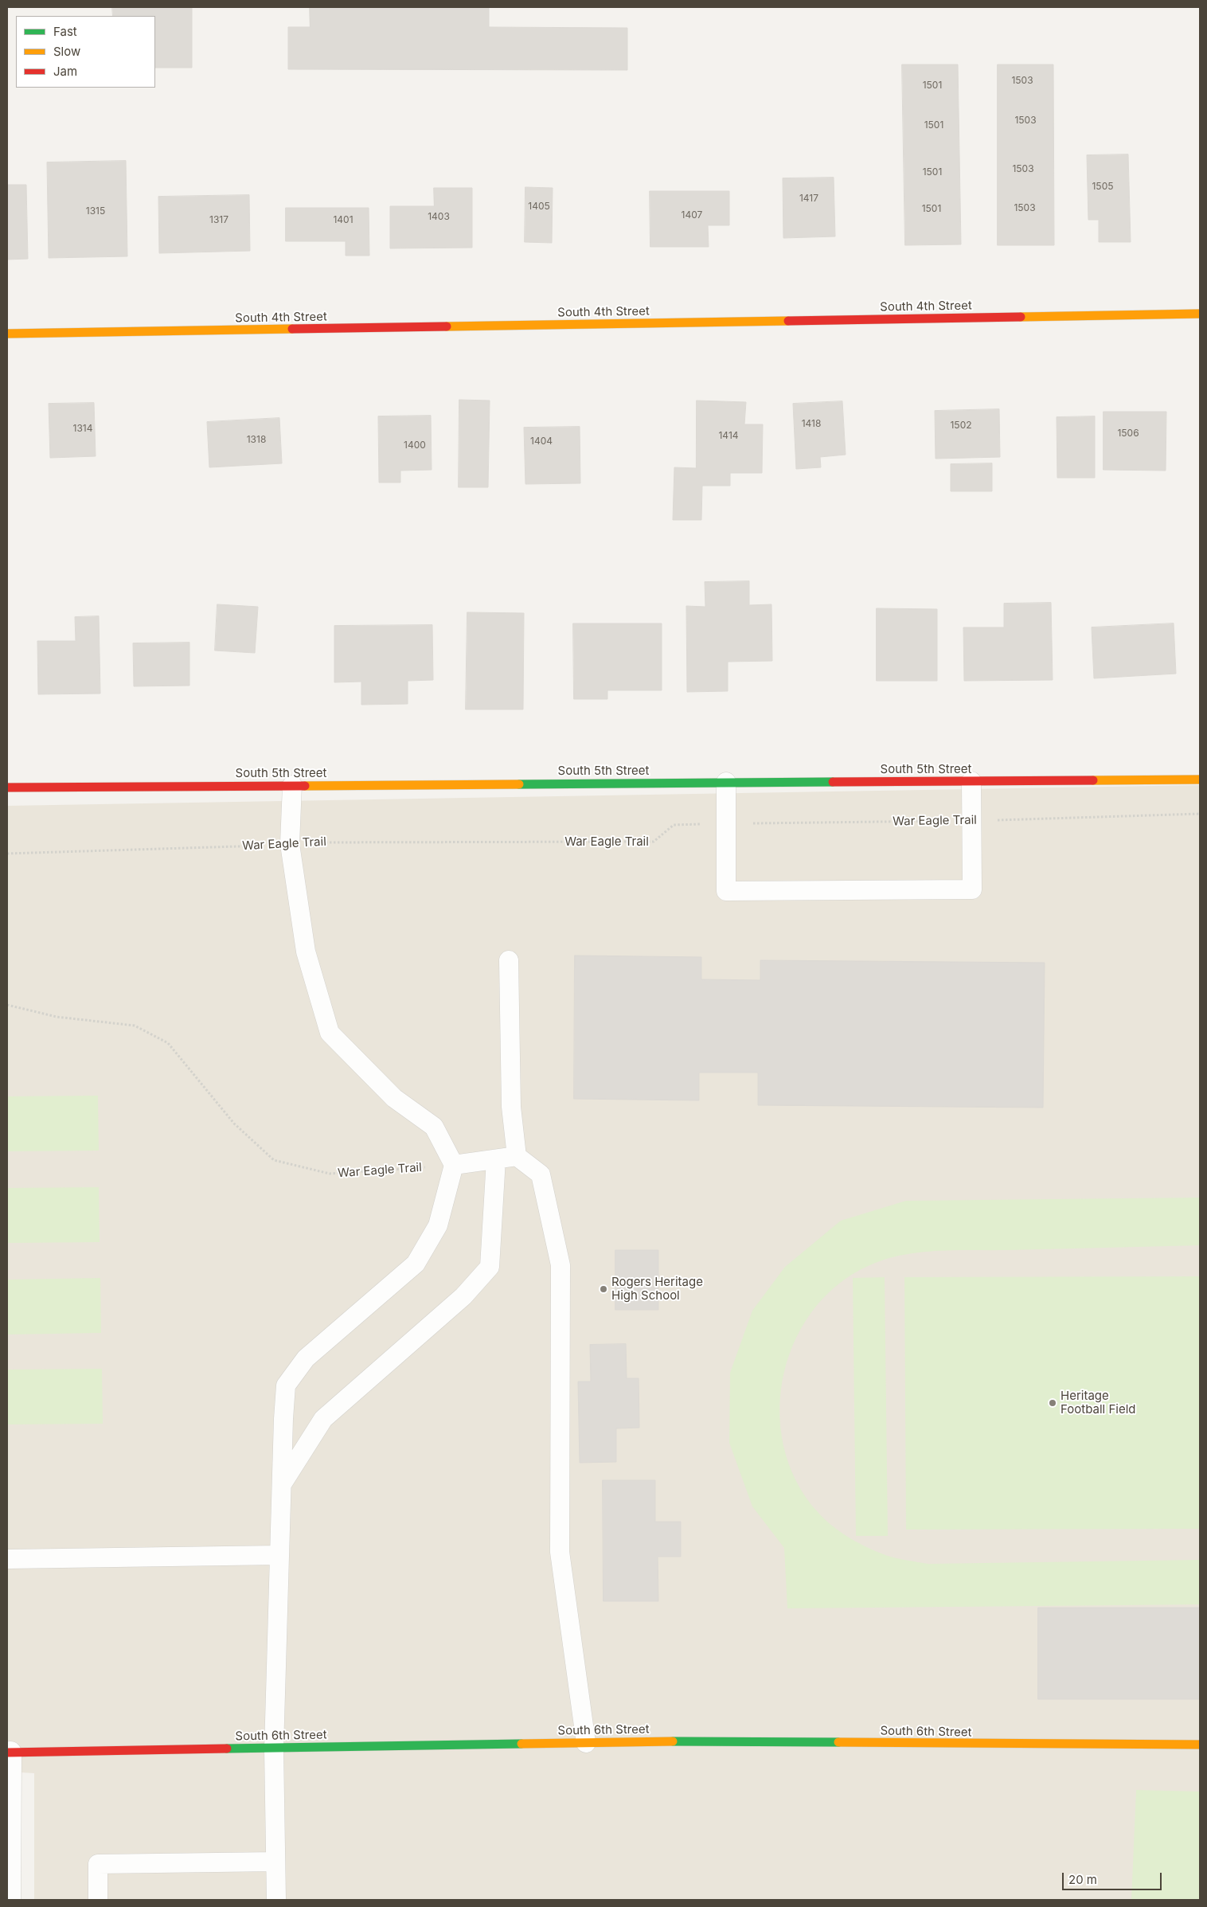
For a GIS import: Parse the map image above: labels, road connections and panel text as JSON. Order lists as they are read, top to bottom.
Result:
{
  "streets": {
    "street": ["South 4th Street", "South 5th Street", "South 6th Street"],
    "path": ["War Eagle Trail"]
  },
  "places": ["Rogers Heritage High School", "Heritage Football Field"],
  "house_numbers": [
    "1503",
    "1501",
    "1503",
    "1501",
    "1503",
    "1501",
    "1505",
    "1417",
    "1405",
    "1503",
    "1501",
    "1315",
    "1407",
    "1403",
    "1317",
    "1401",
    "1418",
    "1502",
    "1314",
    "1506",
    "1414",
    "1318",
    "1404",
    "1400"
  ],
  "legend": ["Fast", "Slow", "Jam"],
  "scale_bar": "20 m"
}
